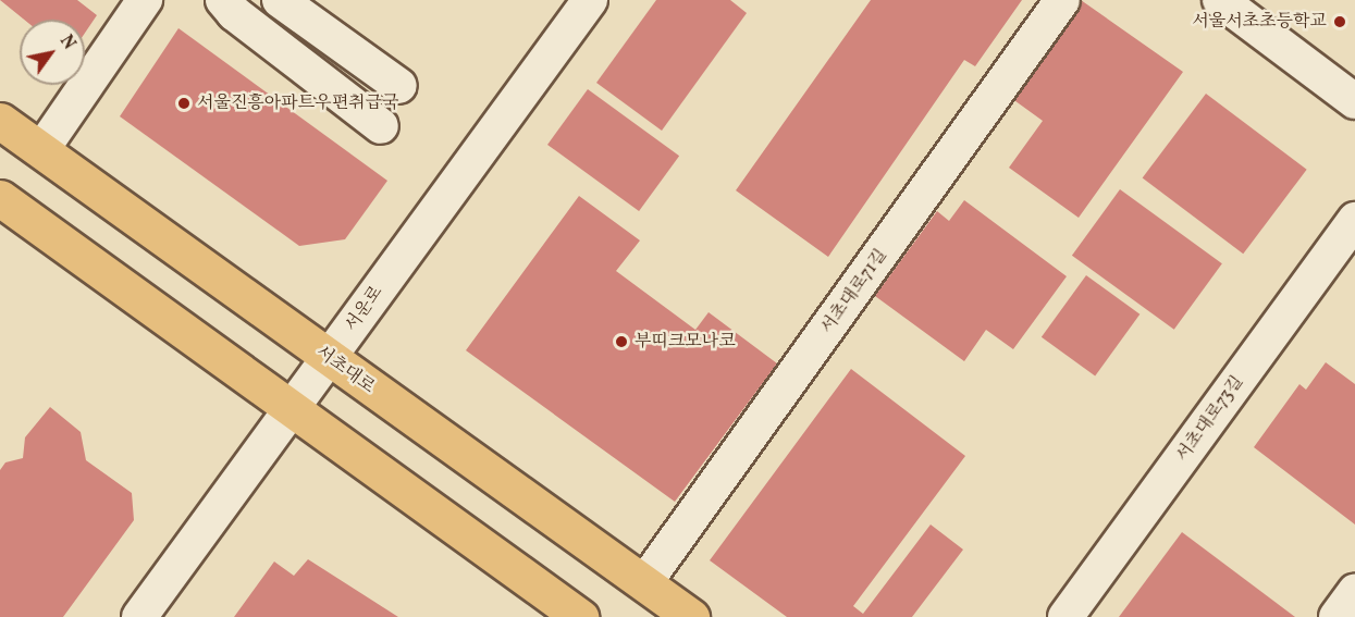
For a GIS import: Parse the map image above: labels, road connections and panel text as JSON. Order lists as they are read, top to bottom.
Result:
{
  "streets": {
    "main road": ["서초대로"],
    "street": ["서초대로71길", "서운로", "서초대로73길"]
  },
  "crossings": [
    ["서초대로71길", "서초대로"],
    ["서운로", "서초대로"]
  ],
  "places": ["서울서초초등학교", "서울진흥아파트우편취급국", "부띠크모나코"],
  "north": "top right"
}
